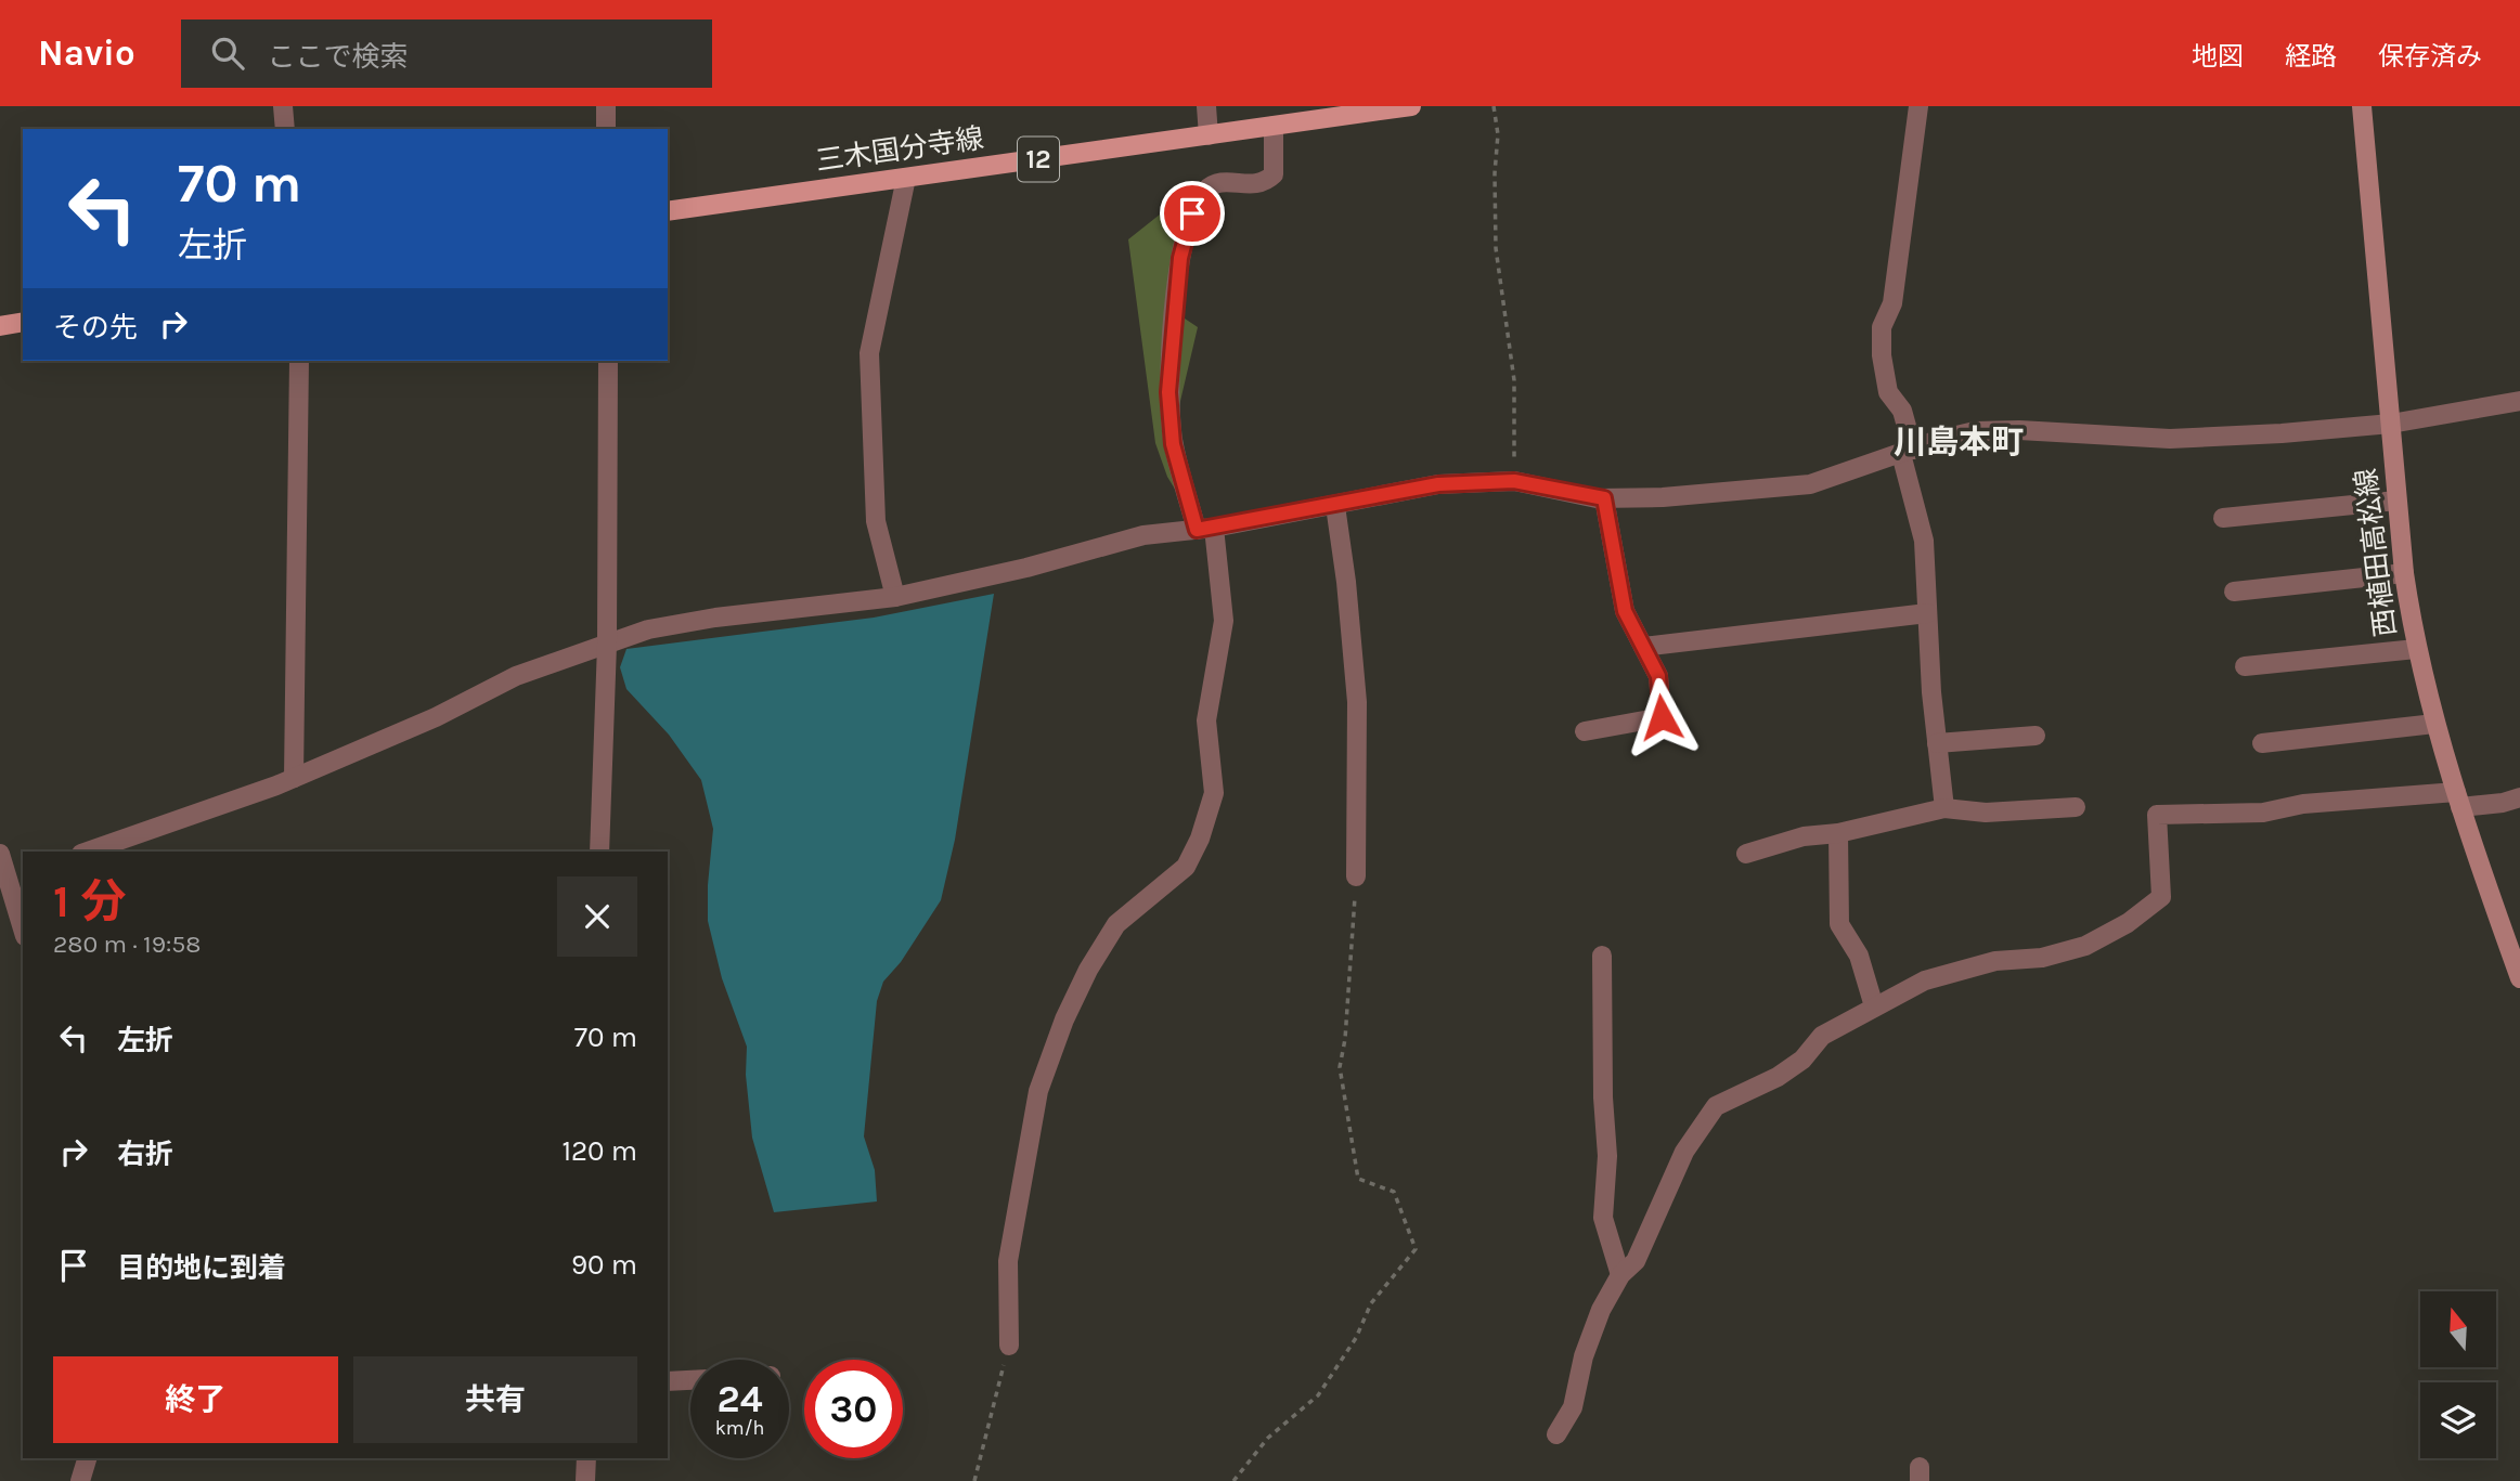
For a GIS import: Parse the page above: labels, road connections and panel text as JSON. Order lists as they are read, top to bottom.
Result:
{
  "streets": {
    "main road": ["三木国分寺線", "12", "西植田高松線"]
  },
  "districts": ["川島本町"],
  "north": "top",
  "page": {
    "header": "Navio",
    "search": "ここで検索",
    "nav": ["地図", "経路", "保存済み"],
    "turn": ["70 m", "左折"],
    "then": "その先",
    "heading": ["1 分", "280 m · 19:58"],
    "list": [
      {
        "name": "左折",
        "value": "70 m"
      },
      {
        "name": "右折",
        "value": "120 m"
      },
      {
        "name": "目的地に到着",
        "value": "90 m"
      }
    ],
    "buttons": ["終了", "共有"],
    "speed": "24 km/h",
    "limit": "30"
  }
}
